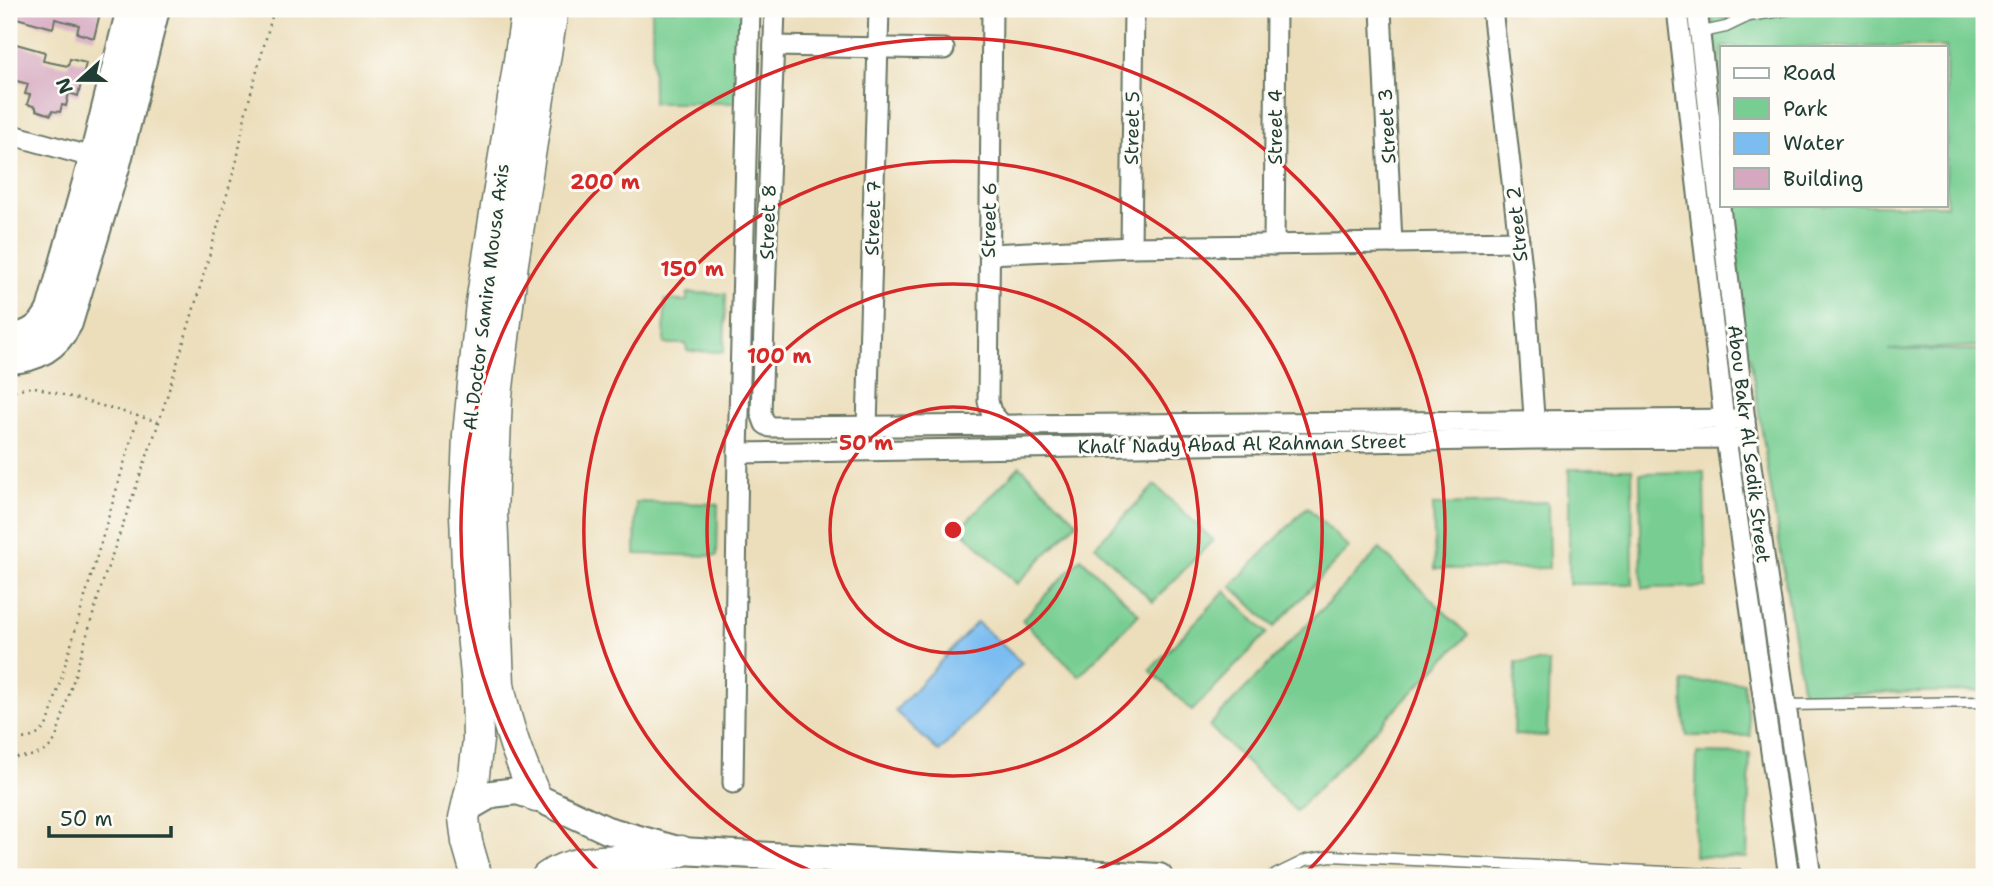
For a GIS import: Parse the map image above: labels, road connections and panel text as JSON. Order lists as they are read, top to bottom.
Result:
{
  "streets": {
    "main road": ["Al Doctor Samira Mousa Axis"],
    "street": [
      "Street 3",
      "Street 4",
      "Street 5",
      "Street 7",
      "Street 6",
      "Street 8",
      "Street 2",
      "Khalf Nady Abad Al Rahman Street",
      "Abou Bakr Al Sedik Street"
    ]
  },
  "crossings": [
    ["Street 7", "Khalf Nady Abad Al Rahman Street"],
    ["Street 6", "Khalf Nady Abad Al Rahman Street"],
    ["Street 8", "Khalf Nady Abad Al Rahman Street"],
    ["Street 2", "Khalf Nady Abad Al Rahman Street"],
    ["Khalf Nady Abad Al Rahman Street", "Abou Bakr Al Sedik Street"]
  ],
  "legend": [
    "Road",
    "Park",
    "Water",
    "Building"
  ],
  "scale_bar": "50 m",
  "north": "left",
  "rings": [
    "200 m",
    "150 m",
    "100 m",
    "50 m"
  ]
}
